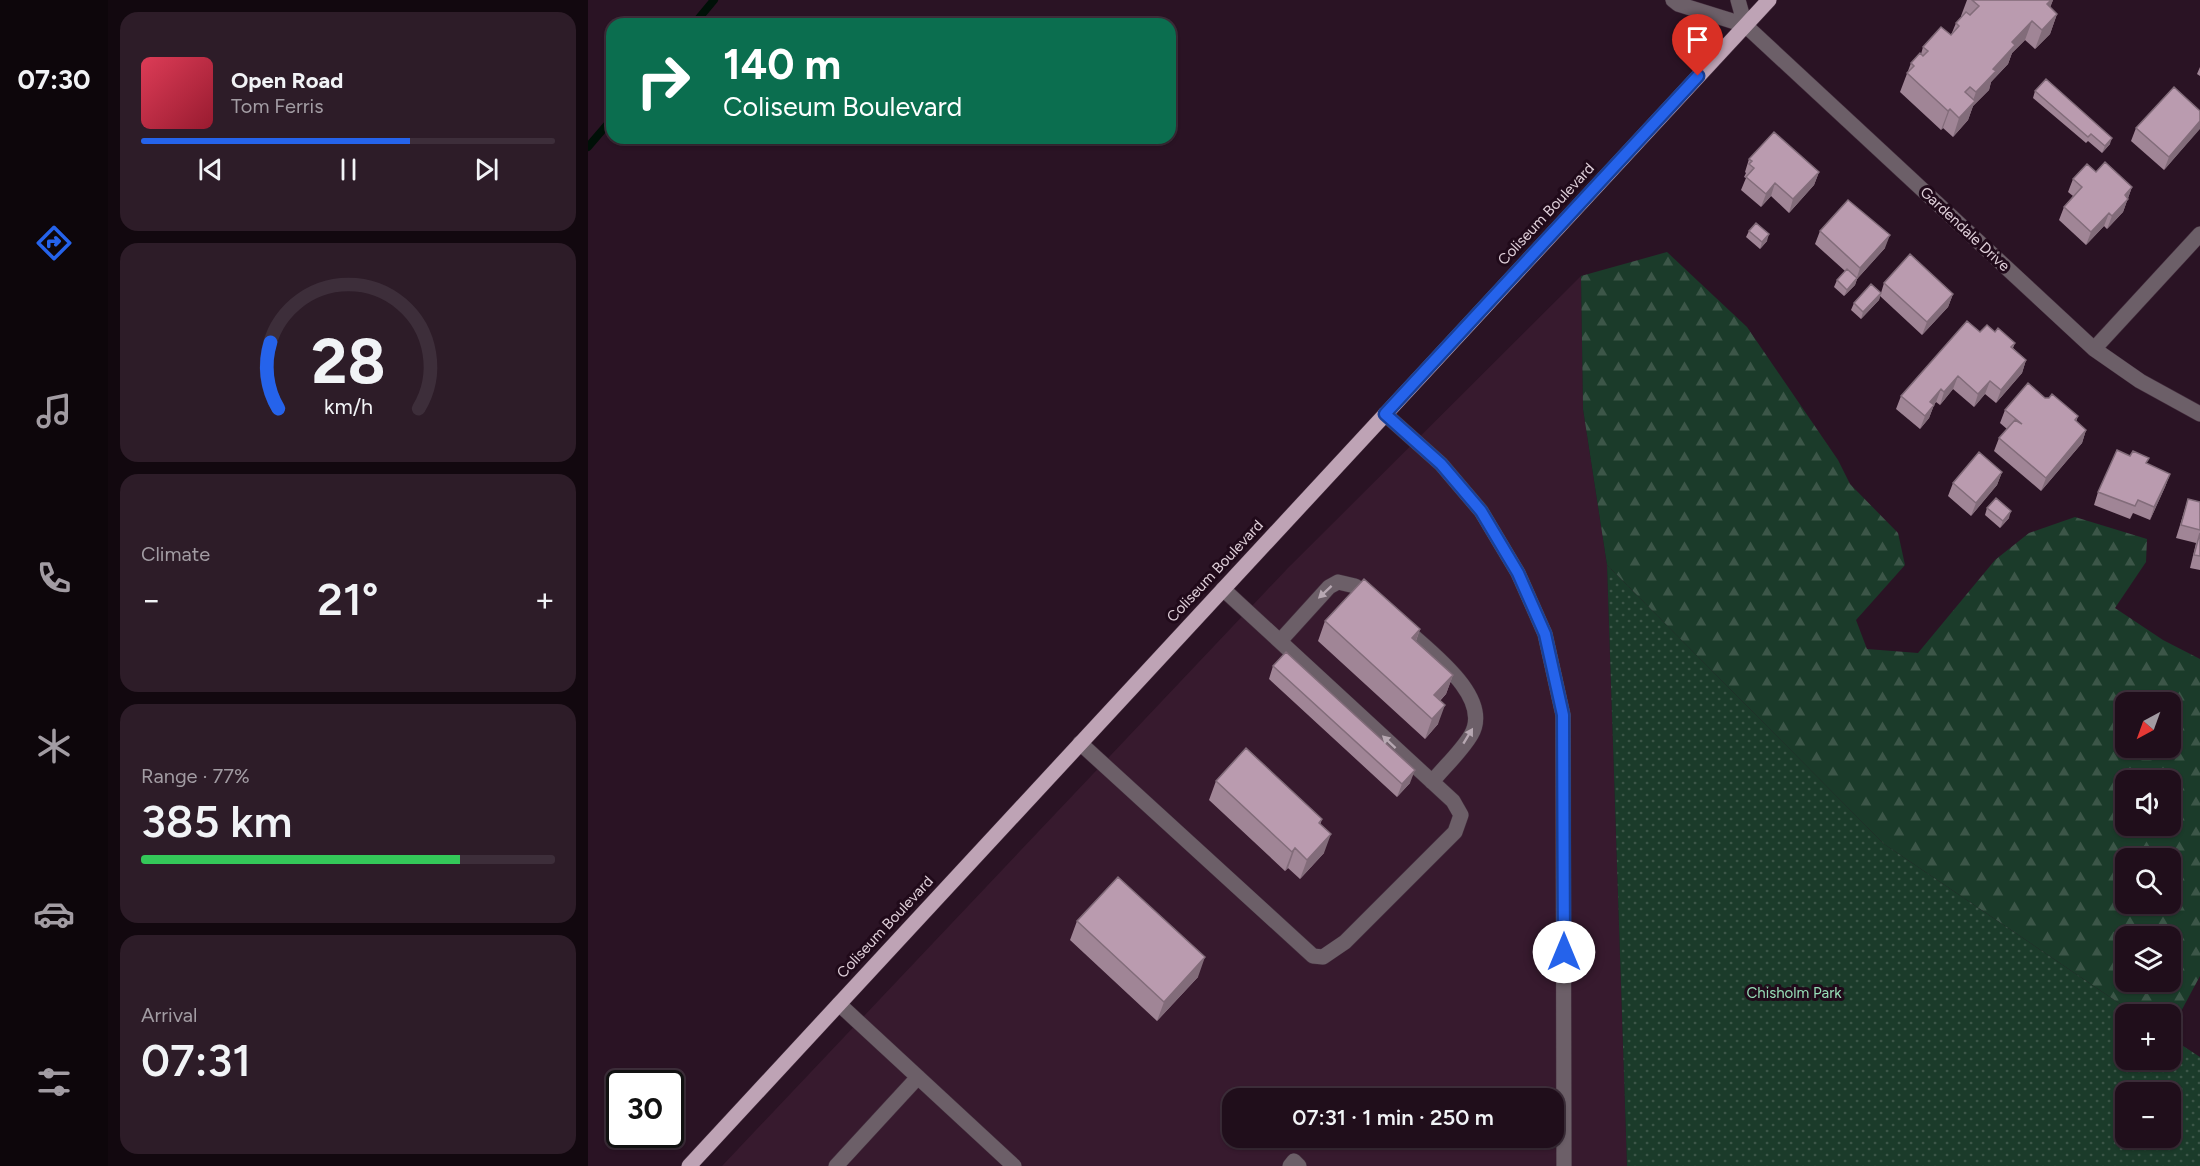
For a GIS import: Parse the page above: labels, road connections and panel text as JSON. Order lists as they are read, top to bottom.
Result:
{
  "streets": {
    "main road": ["Coliseum Boulevard"],
    "street": ["Gardendale Drive"]
  },
  "crossings": [
    ["Coliseum Boulevard", "Gardendale Drive"]
  ],
  "parks": ["Chisholm Park"],
  "north": "bottom left",
  "page": {
    "tabs": "07:30",
    "turn": ["140 m", "Coliseum Boulevard"],
    "song": ["Open Road", "Tom Ferris"],
    "tile": [
      "Climate",
      ["Range · 77%", "385 km"],
      ["Arrival", "07:31"]
    ],
    "heat": ["−", "21°", "+"],
    "map_buttons": ["+", "−"],
    "limit": "30",
    "trip": "07:31 · 1 min · 250 m",
    "gauge": ["28", "km/h"]
  }
}
